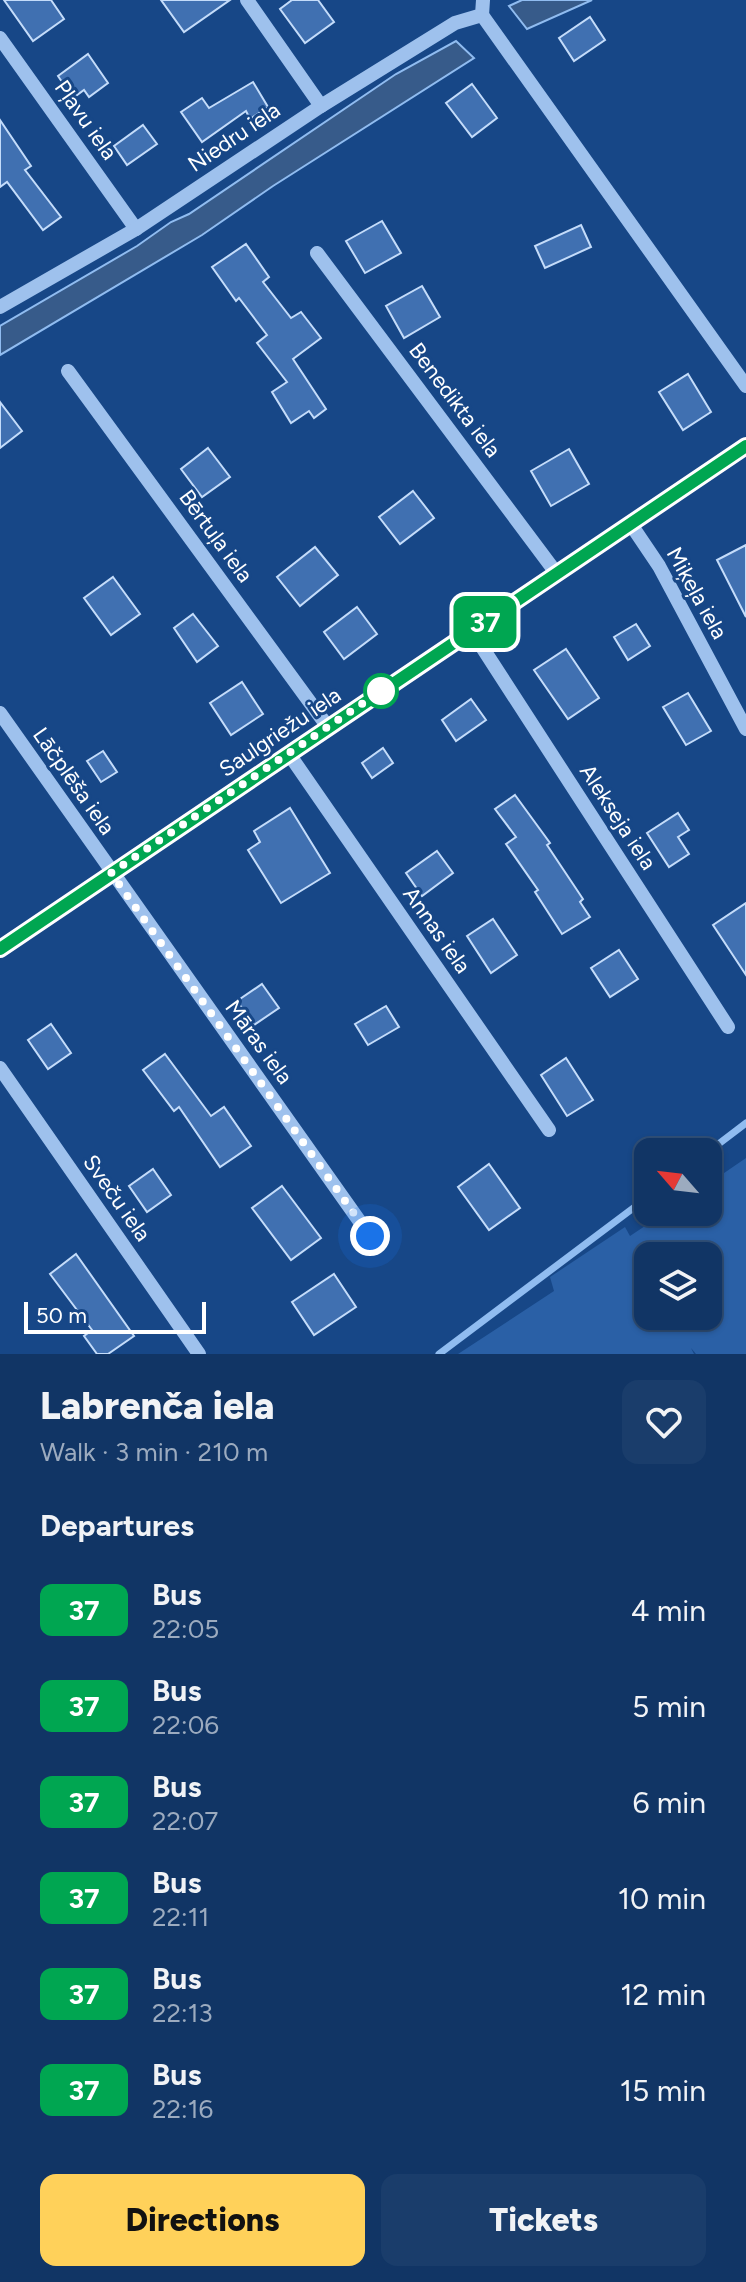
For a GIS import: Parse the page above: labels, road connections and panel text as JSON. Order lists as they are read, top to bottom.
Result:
{
  "streets": {
    "street": [
      "Pļavu iela",
      "Niedru iela",
      "Benedikta iela",
      "Bērtuļa iela",
      "Miķeļa iela",
      "Saulgriežu iela",
      "Lāčplēša iela",
      "Alekseja iela",
      "Annas iela",
      "Māras iela",
      "Sveču iela"
    ]
  },
  "crossings": [
    ["Pļavu iela", "Niedru iela"],
    ["Benedikta iela", "Saulgriežu iela"],
    ["Bērtuļa iela", "Saulgriežu iela"],
    ["Miķeļa iela", "Saulgriežu iela"],
    ["Saulgriežu iela", "Lāčplēša iela"],
    ["Saulgriežu iela", "Alekseja iela"],
    ["Saulgriežu iela", "Annas iela"],
    ["Saulgriežu iela", "Māras iela"],
    ["Lāčplēša iela", "Māras iela"]
  ],
  "lines": ["bus line 37"],
  "scale_bar": "50 m",
  "north": "top left",
  "page": {
    "on_map": "37",
    "scale": "50 m",
    "heading": [
      ["Labrenča iela", "Walk · 3 min · 210 m"],
      "Departures"
    ],
    "list": [
      {
        "mark": "37",
        "name": "Bus",
        "note": "22:05",
        "value": "4 min"
      },
      {
        "mark": "37",
        "name": "Bus",
        "note": "22:06",
        "value": "5 min"
      },
      {
        "mark": "37",
        "name": "Bus",
        "note": "22:07",
        "value": "6 min"
      },
      {
        "mark": "37",
        "name": "Bus",
        "note": "22:11",
        "value": "10 min"
      },
      {
        "mark": "37",
        "name": "Bus",
        "note": "22:13",
        "value": "12 min"
      },
      {
        "mark": "37",
        "name": "Bus",
        "note": "22:16",
        "value": "15 min"
      }
    ],
    "buttons": ["Directions", "Tickets"]
  }
}
